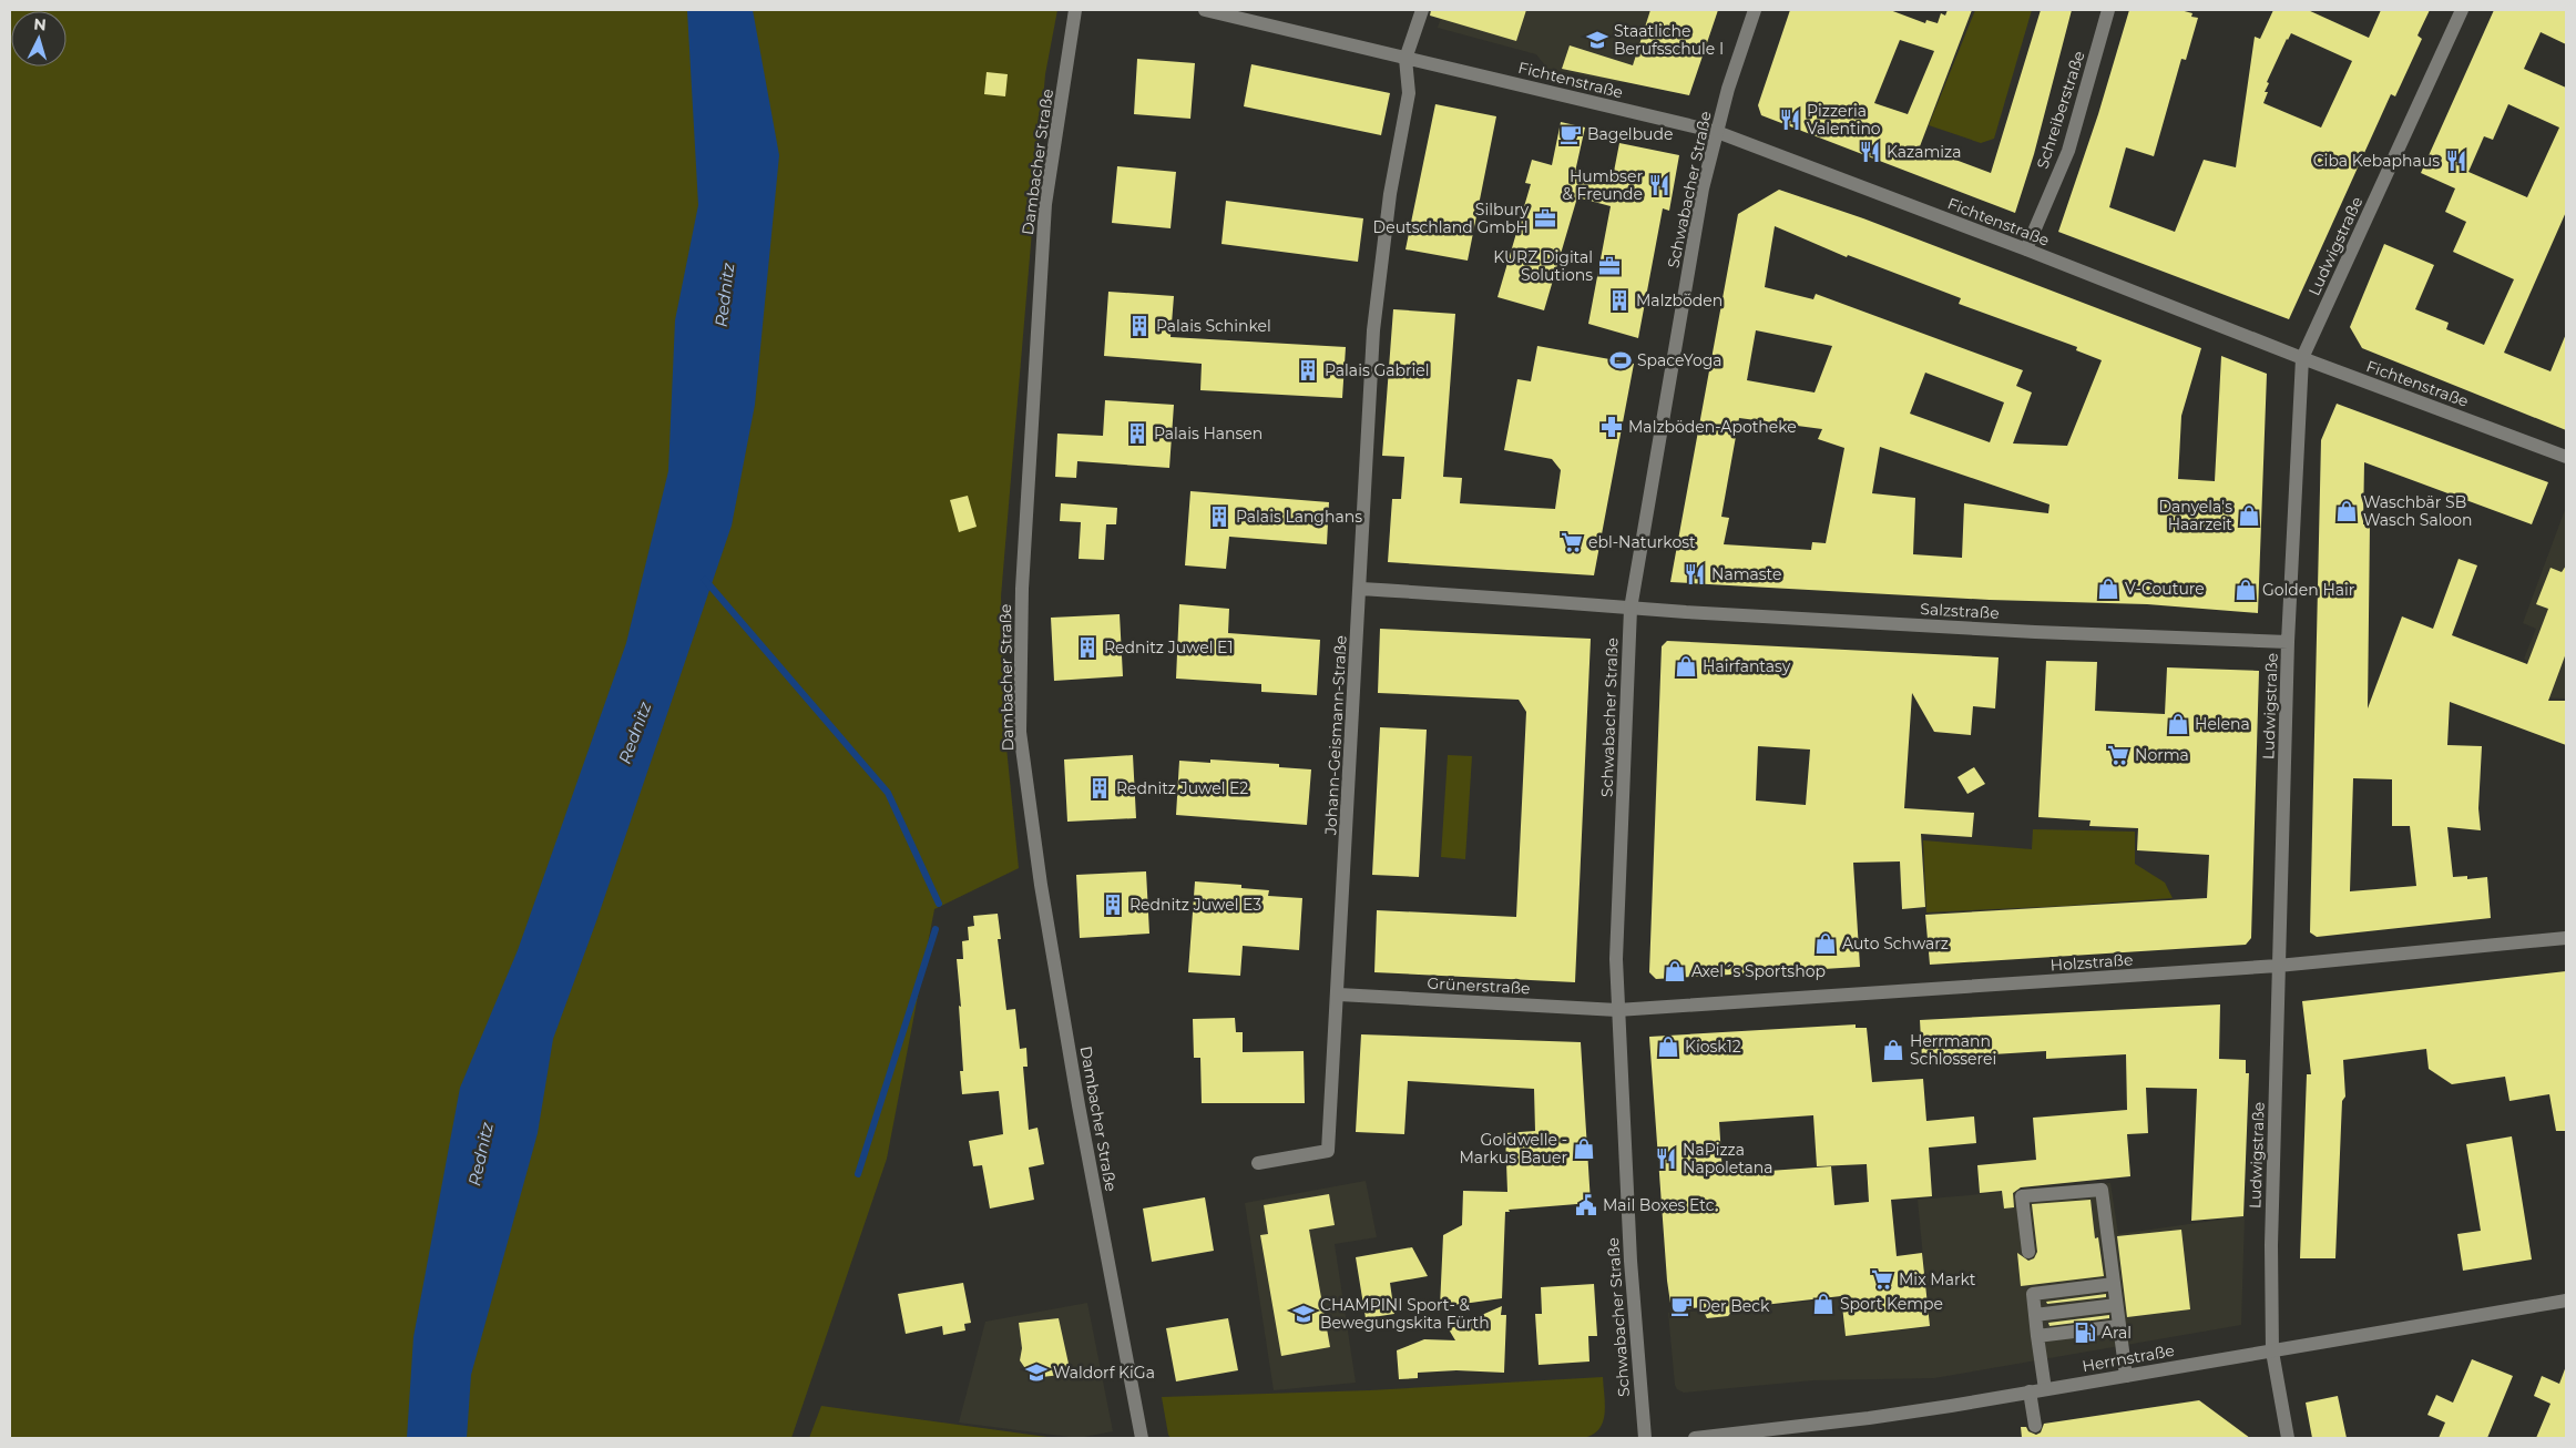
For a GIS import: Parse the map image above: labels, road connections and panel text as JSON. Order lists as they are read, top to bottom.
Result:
{
  "streets": {
    "street": [
      "Fichtenstraße",
      "Schreiberstraße",
      "Dambacher Straße",
      "Schwabacher Straße",
      "Ludwigstraße",
      "Salzstraße",
      "Johann-Geismann-Straße",
      "Holzstraße",
      "Grünerstraße",
      "Herrnstraße"
    ]
  },
  "crossings": [
    ["Fichtenstraße", "Schreiberstraße"],
    ["Fichtenstraße", "Schwabacher Straße"],
    ["Fichtenstraße", "Ludwigstraße"],
    ["Fichtenstraße", "Johann-Geismann-Straße"],
    ["Schwabacher Straße", "Salzstraße"],
    ["Schwabacher Straße", "Holzstraße"],
    ["Schwabacher Straße", "Grünerstraße"],
    ["Ludwigstraße", "Salzstraße"],
    ["Ludwigstraße", "Holzstraße"],
    ["Ludwigstraße", "Herrnstraße"],
    ["Johann-Geismann-Straße", "Grünerstraße"],
    ["Holzstraße", "Grünerstraße"]
  ],
  "water": ["Rednitz"],
  "places": {
    "school or university": ["Staatliche Berufsschule I", "CHAMPINI Sport- & Bewegungskita Fürth", "Waldorf KiGa"],
    "restaurant": [
      "Pizzeria Valentino",
      "Kazamiza",
      "Ciba Kebaphaus",
      "Humbser & Freunde",
      "Namaste",
      "NaPizza Napoletana"
    ],
    "cafe": ["Bagelbude", "Der Beck"],
    "office": ["Silbury Deutschland GmbH", "KURZ Digital Solutions"],
    "building": [
      "Malzböden",
      "Palais Schinkel",
      "Palais Gabriel",
      "Palais Hansen",
      "Palais Langhans",
      "Rednitz Juwel E1",
      "Rednitz Juwel E2",
      "Rednitz Juwel E3"
    ],
    "sports": ["SpaceYoga"],
    "pharmacy": ["Malzböden-Apotheke"],
    "shop": [
      "Waschbär SB Wasch Saloon",
      "Danyela's Haarzeit",
      "V-Couture",
      "Golden Hair",
      "Hairfantasy",
      "Helena",
      "Auto Schwarz",
      "Axel´s Sportshop",
      "Kiosk12",
      "Herrmann Schlosserei",
      "Goldwelle - Markus Bauer",
      "Sport Kempe"
    ],
    "supermarket": ["ebl-Naturkost", "Norma", "Mix Markt"],
    "public building": ["Mail Boxes Etc."],
    "fuel station": ["Aral"]
  },
  "north": "top"
}
